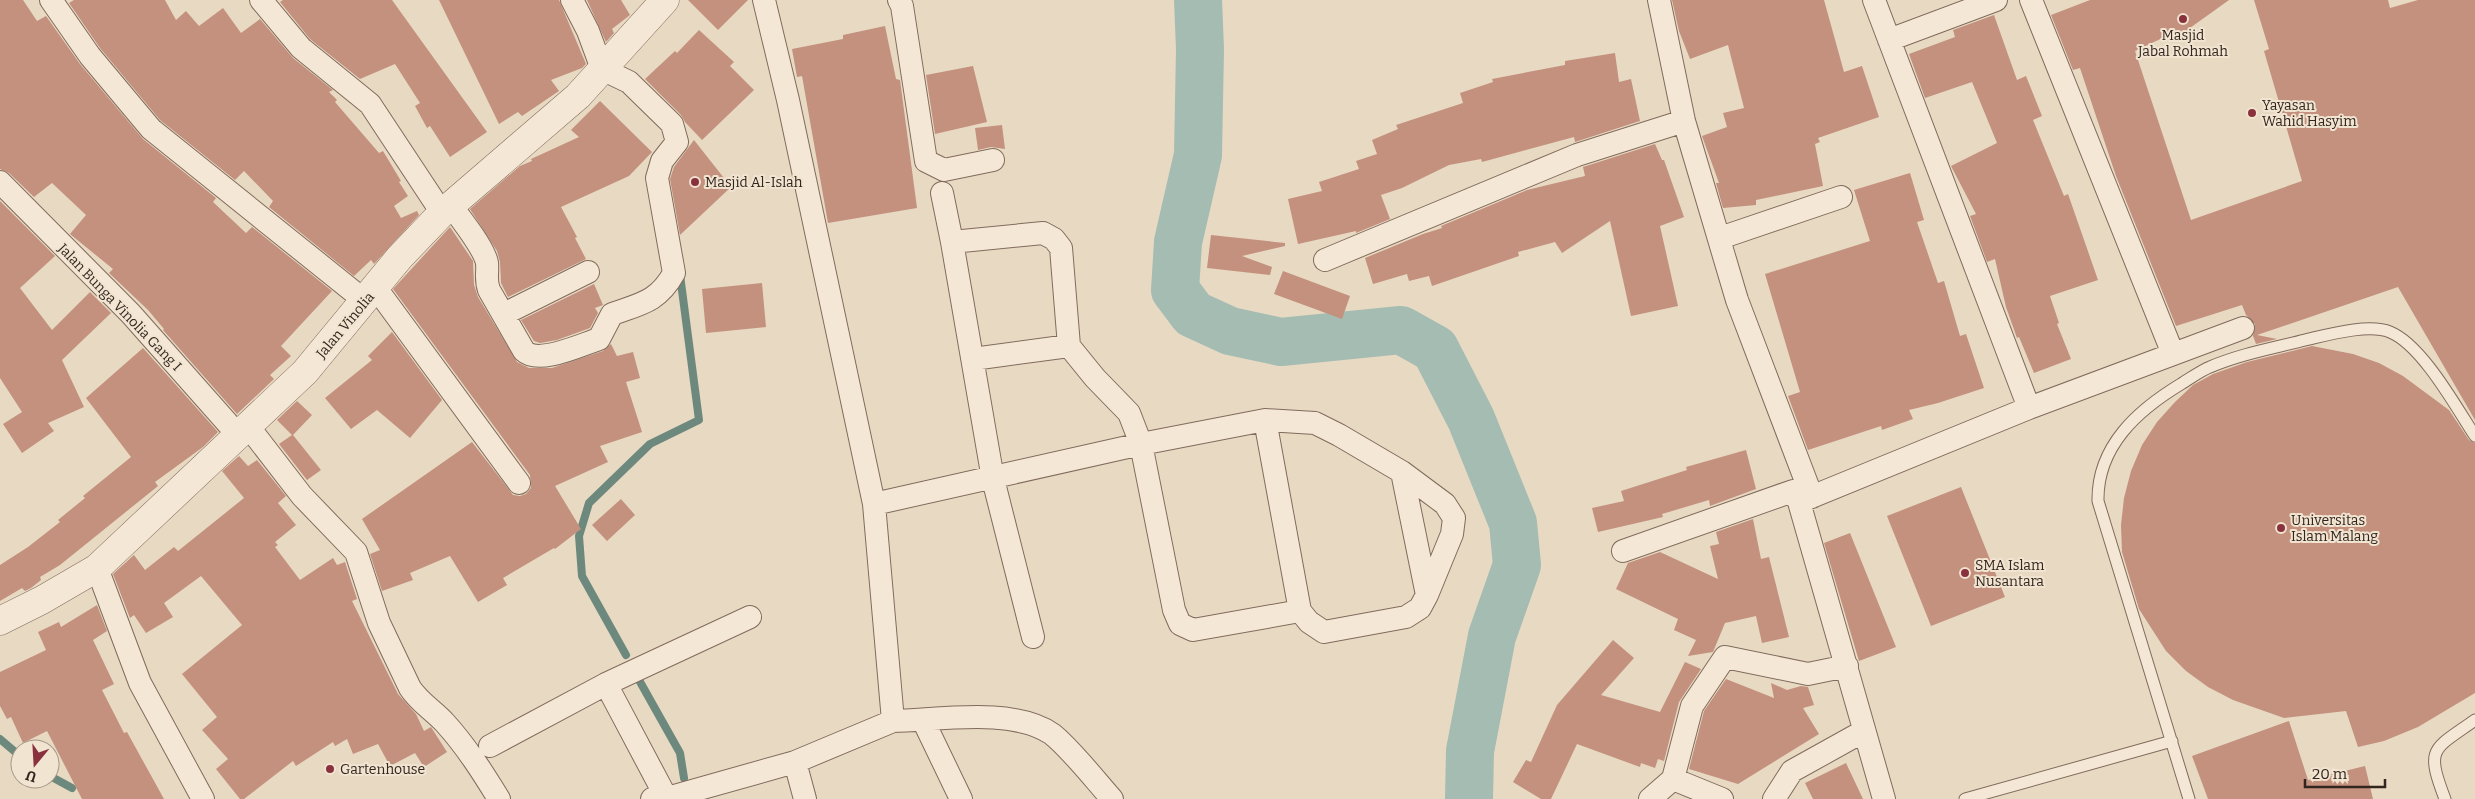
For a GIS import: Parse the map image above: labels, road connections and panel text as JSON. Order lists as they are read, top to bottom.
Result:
{
  "streets": {
    "street": ["Jalan Bunga Vinolia Gang I", "Jalan Vinolia"]
  },
  "crossings": [
    ["Jalan Bunga Vinolia Gang I", "Jalan Vinolia"]
  ],
  "places": [
    "Masjid Jabal Rohmah",
    "Yayasan Wahid Hasyim",
    "Masjid Al-Islah",
    "Universitas Islam Malang",
    "SMA Islam Nusantara",
    "Gartenhouse"
  ],
  "scale_bar": "20 m",
  "north": "bottom"
}
